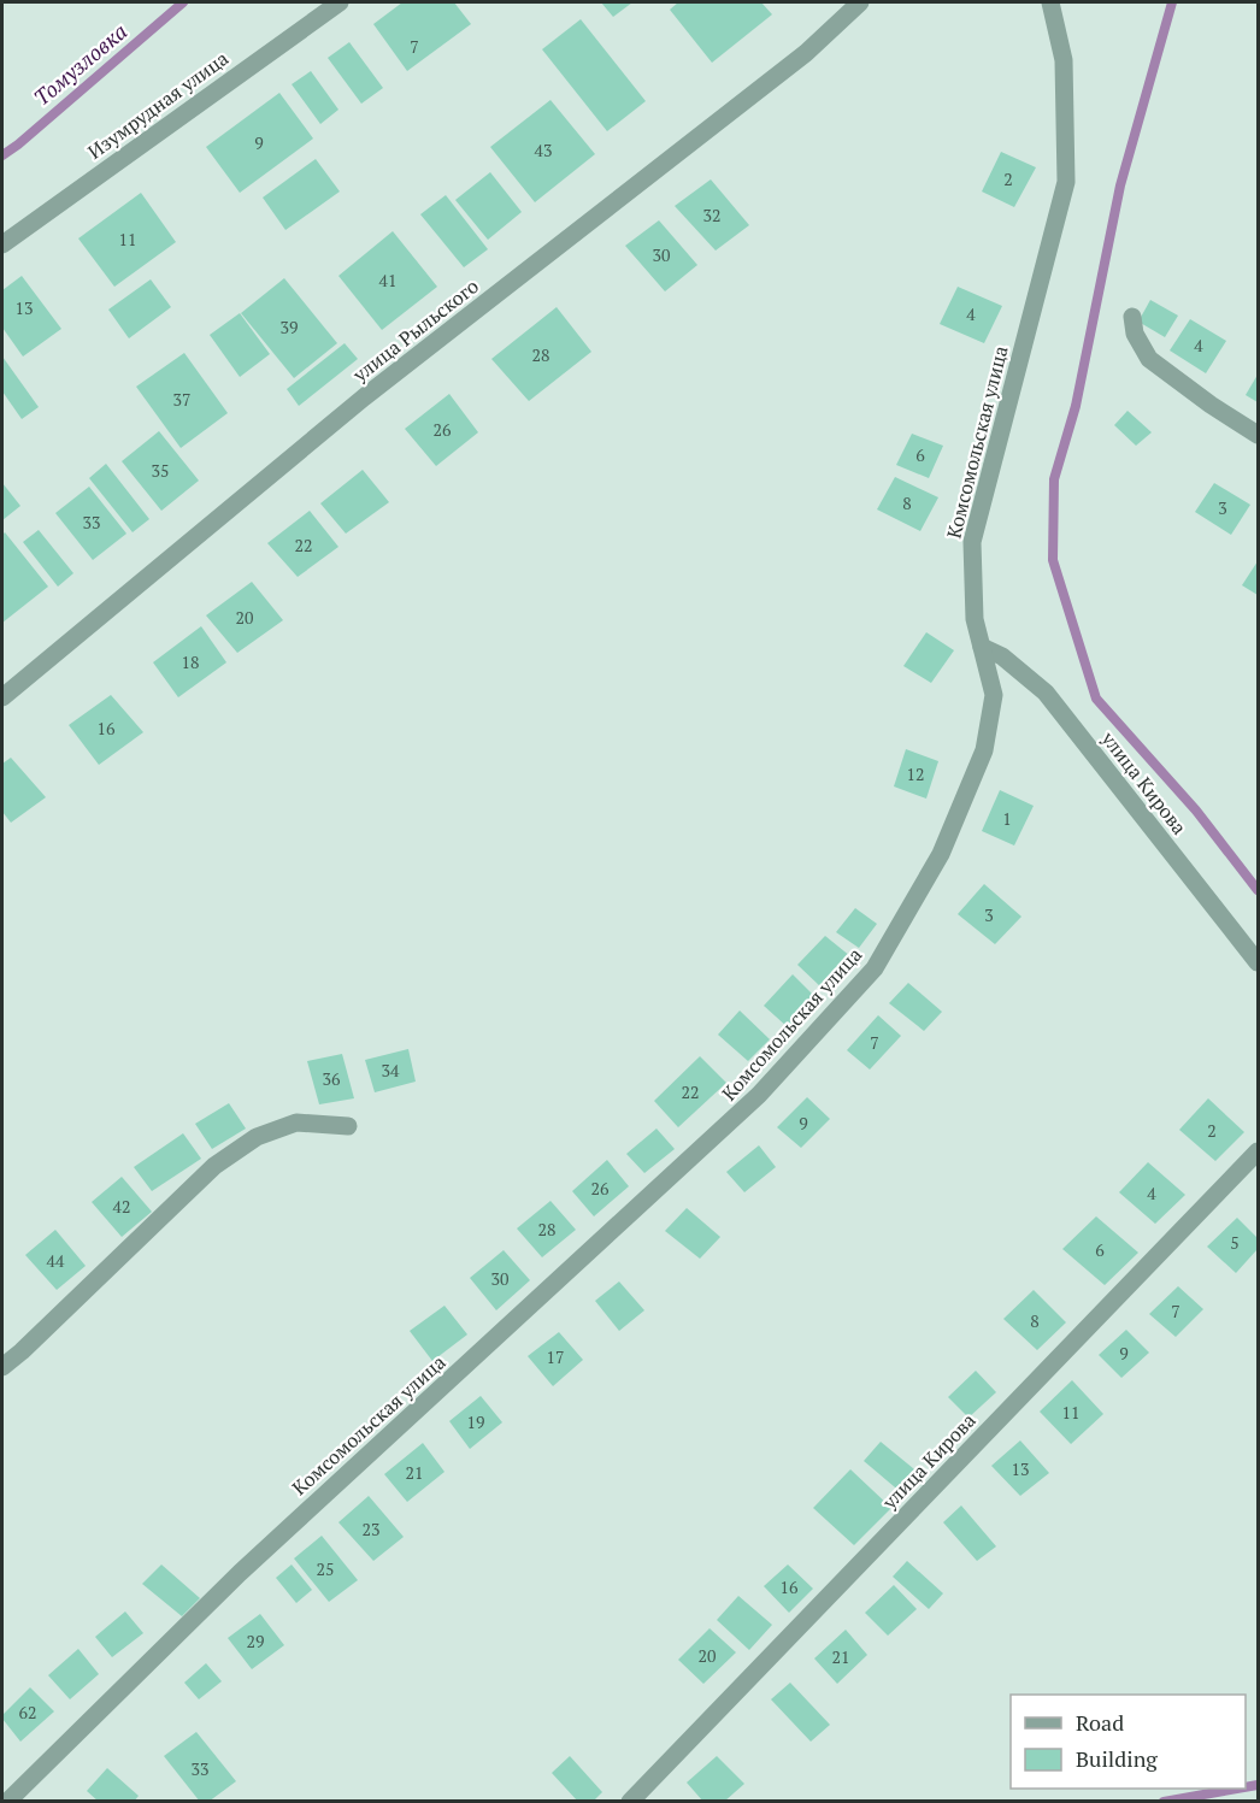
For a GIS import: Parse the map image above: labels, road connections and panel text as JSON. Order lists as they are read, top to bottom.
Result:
{
  "streets": {
    "street": [
      "Изумрудная улица",
      "улица Рыльского",
      "Комсомольская улица",
      "улица Кирова"
    ]
  },
  "crossings": [
    ["Комсомольская улица", "улица Кирова"]
  ],
  "water": ["Томузловка"],
  "house_numbers": [
    "7",
    "9",
    "43",
    "2",
    "32",
    "11",
    "30",
    "41",
    "13",
    "4",
    "39",
    "4",
    "28",
    "37",
    "26",
    "6",
    "35",
    "8",
    "3",
    "33",
    "22",
    "20",
    "18",
    "16",
    "12",
    "1",
    "3",
    "7",
    "34",
    "36",
    "22",
    "9",
    "2",
    "26",
    "4",
    "42",
    "28",
    "5",
    "6",
    "44",
    "30",
    "7",
    "8",
    "9",
    "17",
    "11",
    "19",
    "13",
    "21",
    "23",
    "25",
    "16",
    "29",
    "20",
    "21",
    "62",
    "33"
  ],
  "legend": ["Road", "Building"]
}
